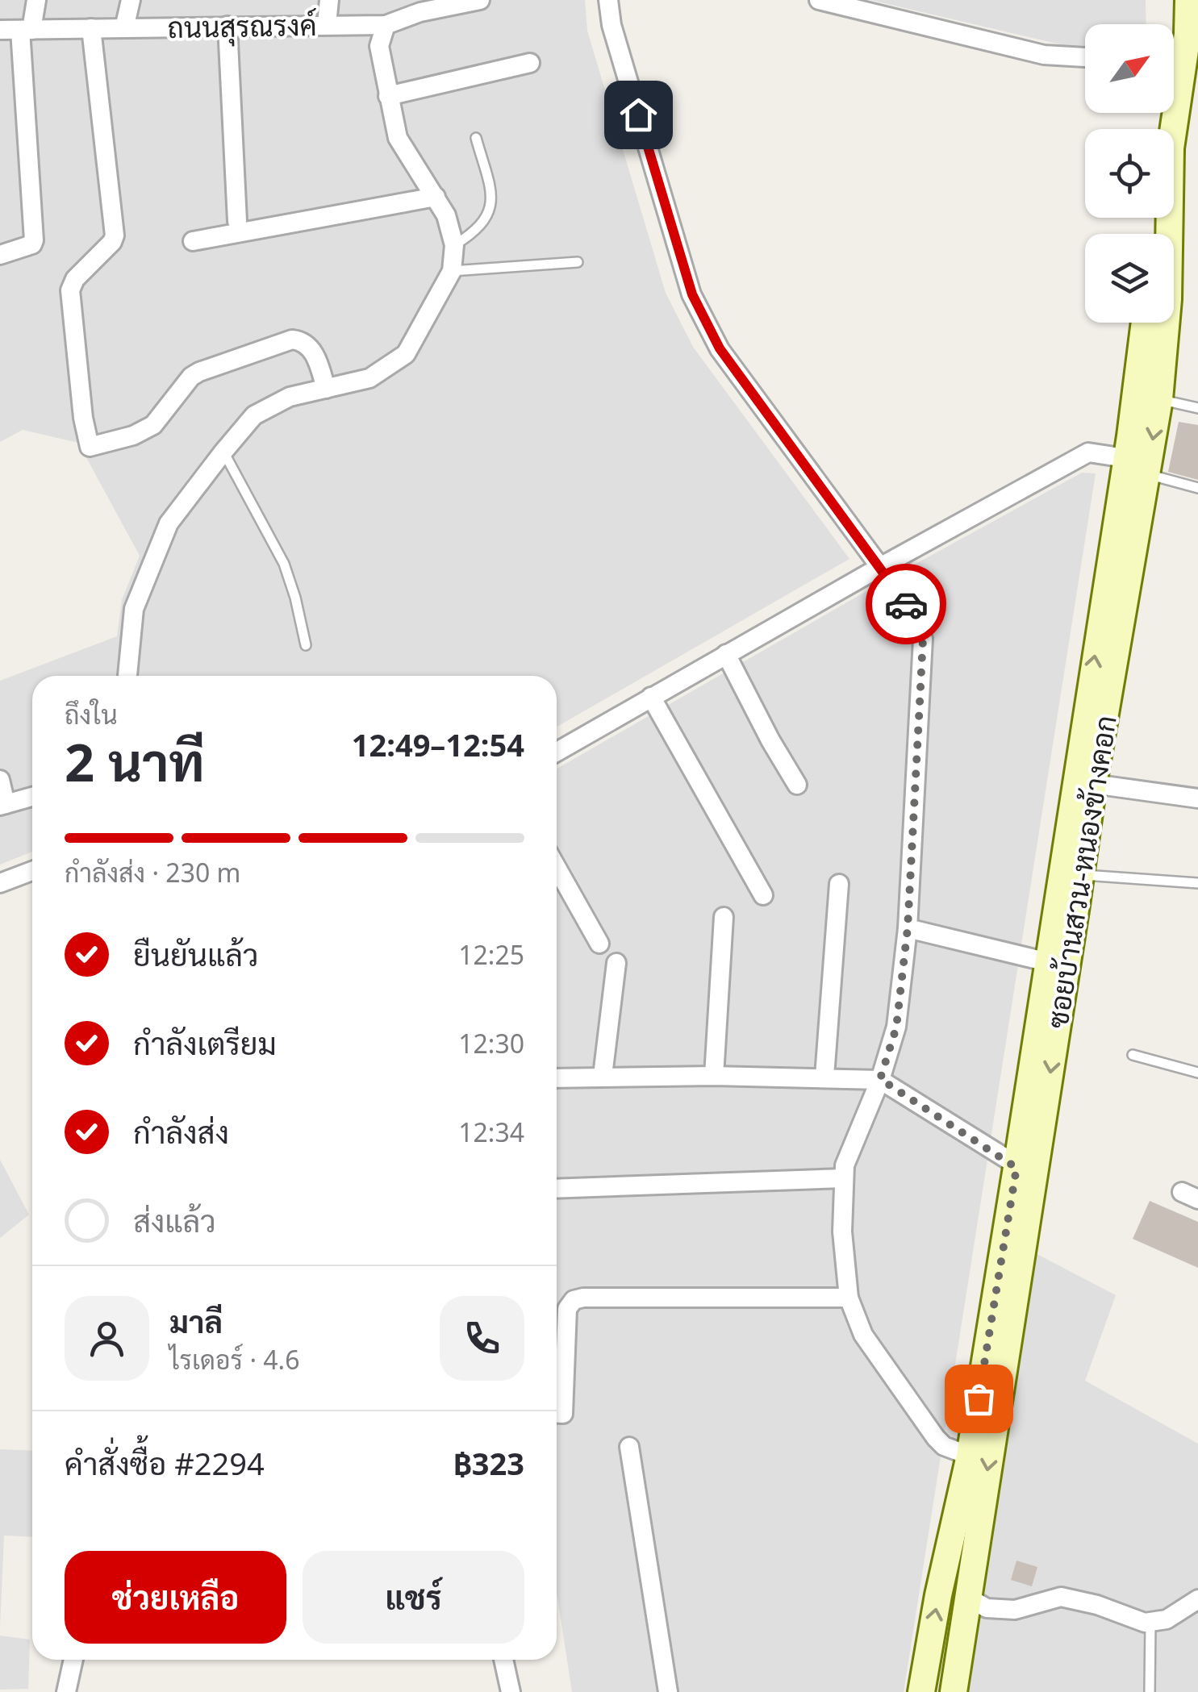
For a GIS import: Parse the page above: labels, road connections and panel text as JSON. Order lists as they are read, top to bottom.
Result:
{
  "streets": {
    "main road": ["ซอยบ้านสวน-หนองข้างคอก"],
    "street": ["ถนนสุรณรงค์"]
  },
  "north": "top right",
  "page": {
    "heading": ["2 นาที", "ถึงใน", "12:49–12:54"],
    "panel": [
      "มาลี",
      "ไรเดอร์ · 4.6",
      "คำสั่งซื้อ #2294",
      "฿323"
    ],
    "bar": "กำลังส่ง · 230 m",
    "list": [
      ["ยืนยันแล้ว", "12:25"],
      ["กำลังเตรียม", "12:30"],
      ["กำลังส่ง", "12:34"],
      "ส่งแล้ว"
    ],
    "buttons": ["ช่วยเหลือ", "แชร์"]
  }
}
